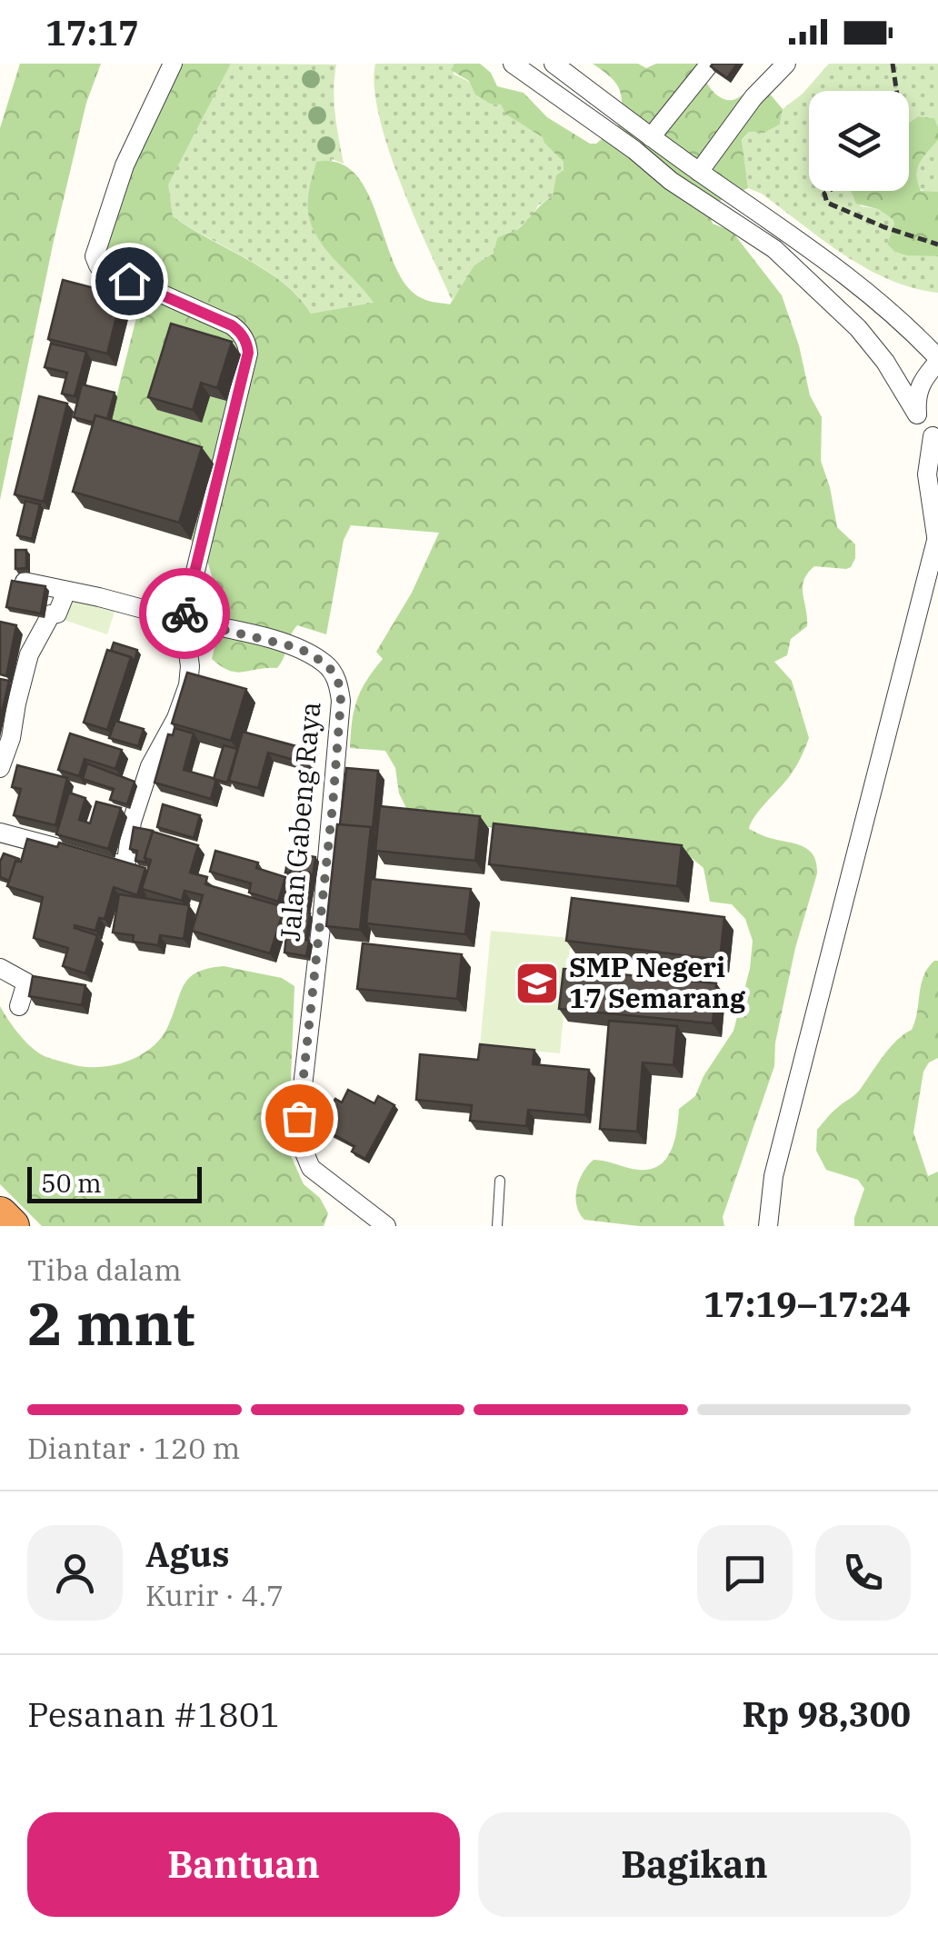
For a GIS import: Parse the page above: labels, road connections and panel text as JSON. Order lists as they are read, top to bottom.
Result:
{
  "streets": {
    "street": ["Jalan Gabeng Raya"]
  },
  "places": {
    "school or university": ["SMP Negeri 17 Semarang"]
  },
  "scale_bar": "50 m",
  "page": {
    "status": "17:17",
    "scale": "50 m",
    "heading": ["2 mnt", "Tiba dalam", "17:19–17:24"],
    "panel": [
      "Agus",
      "Kurir · 4.7",
      "Pesanan #1801",
      "Rp 98,300"
    ],
    "bar": "Diantar · 120 m",
    "buttons": ["Bantuan", "Bagikan"]
  }
}
